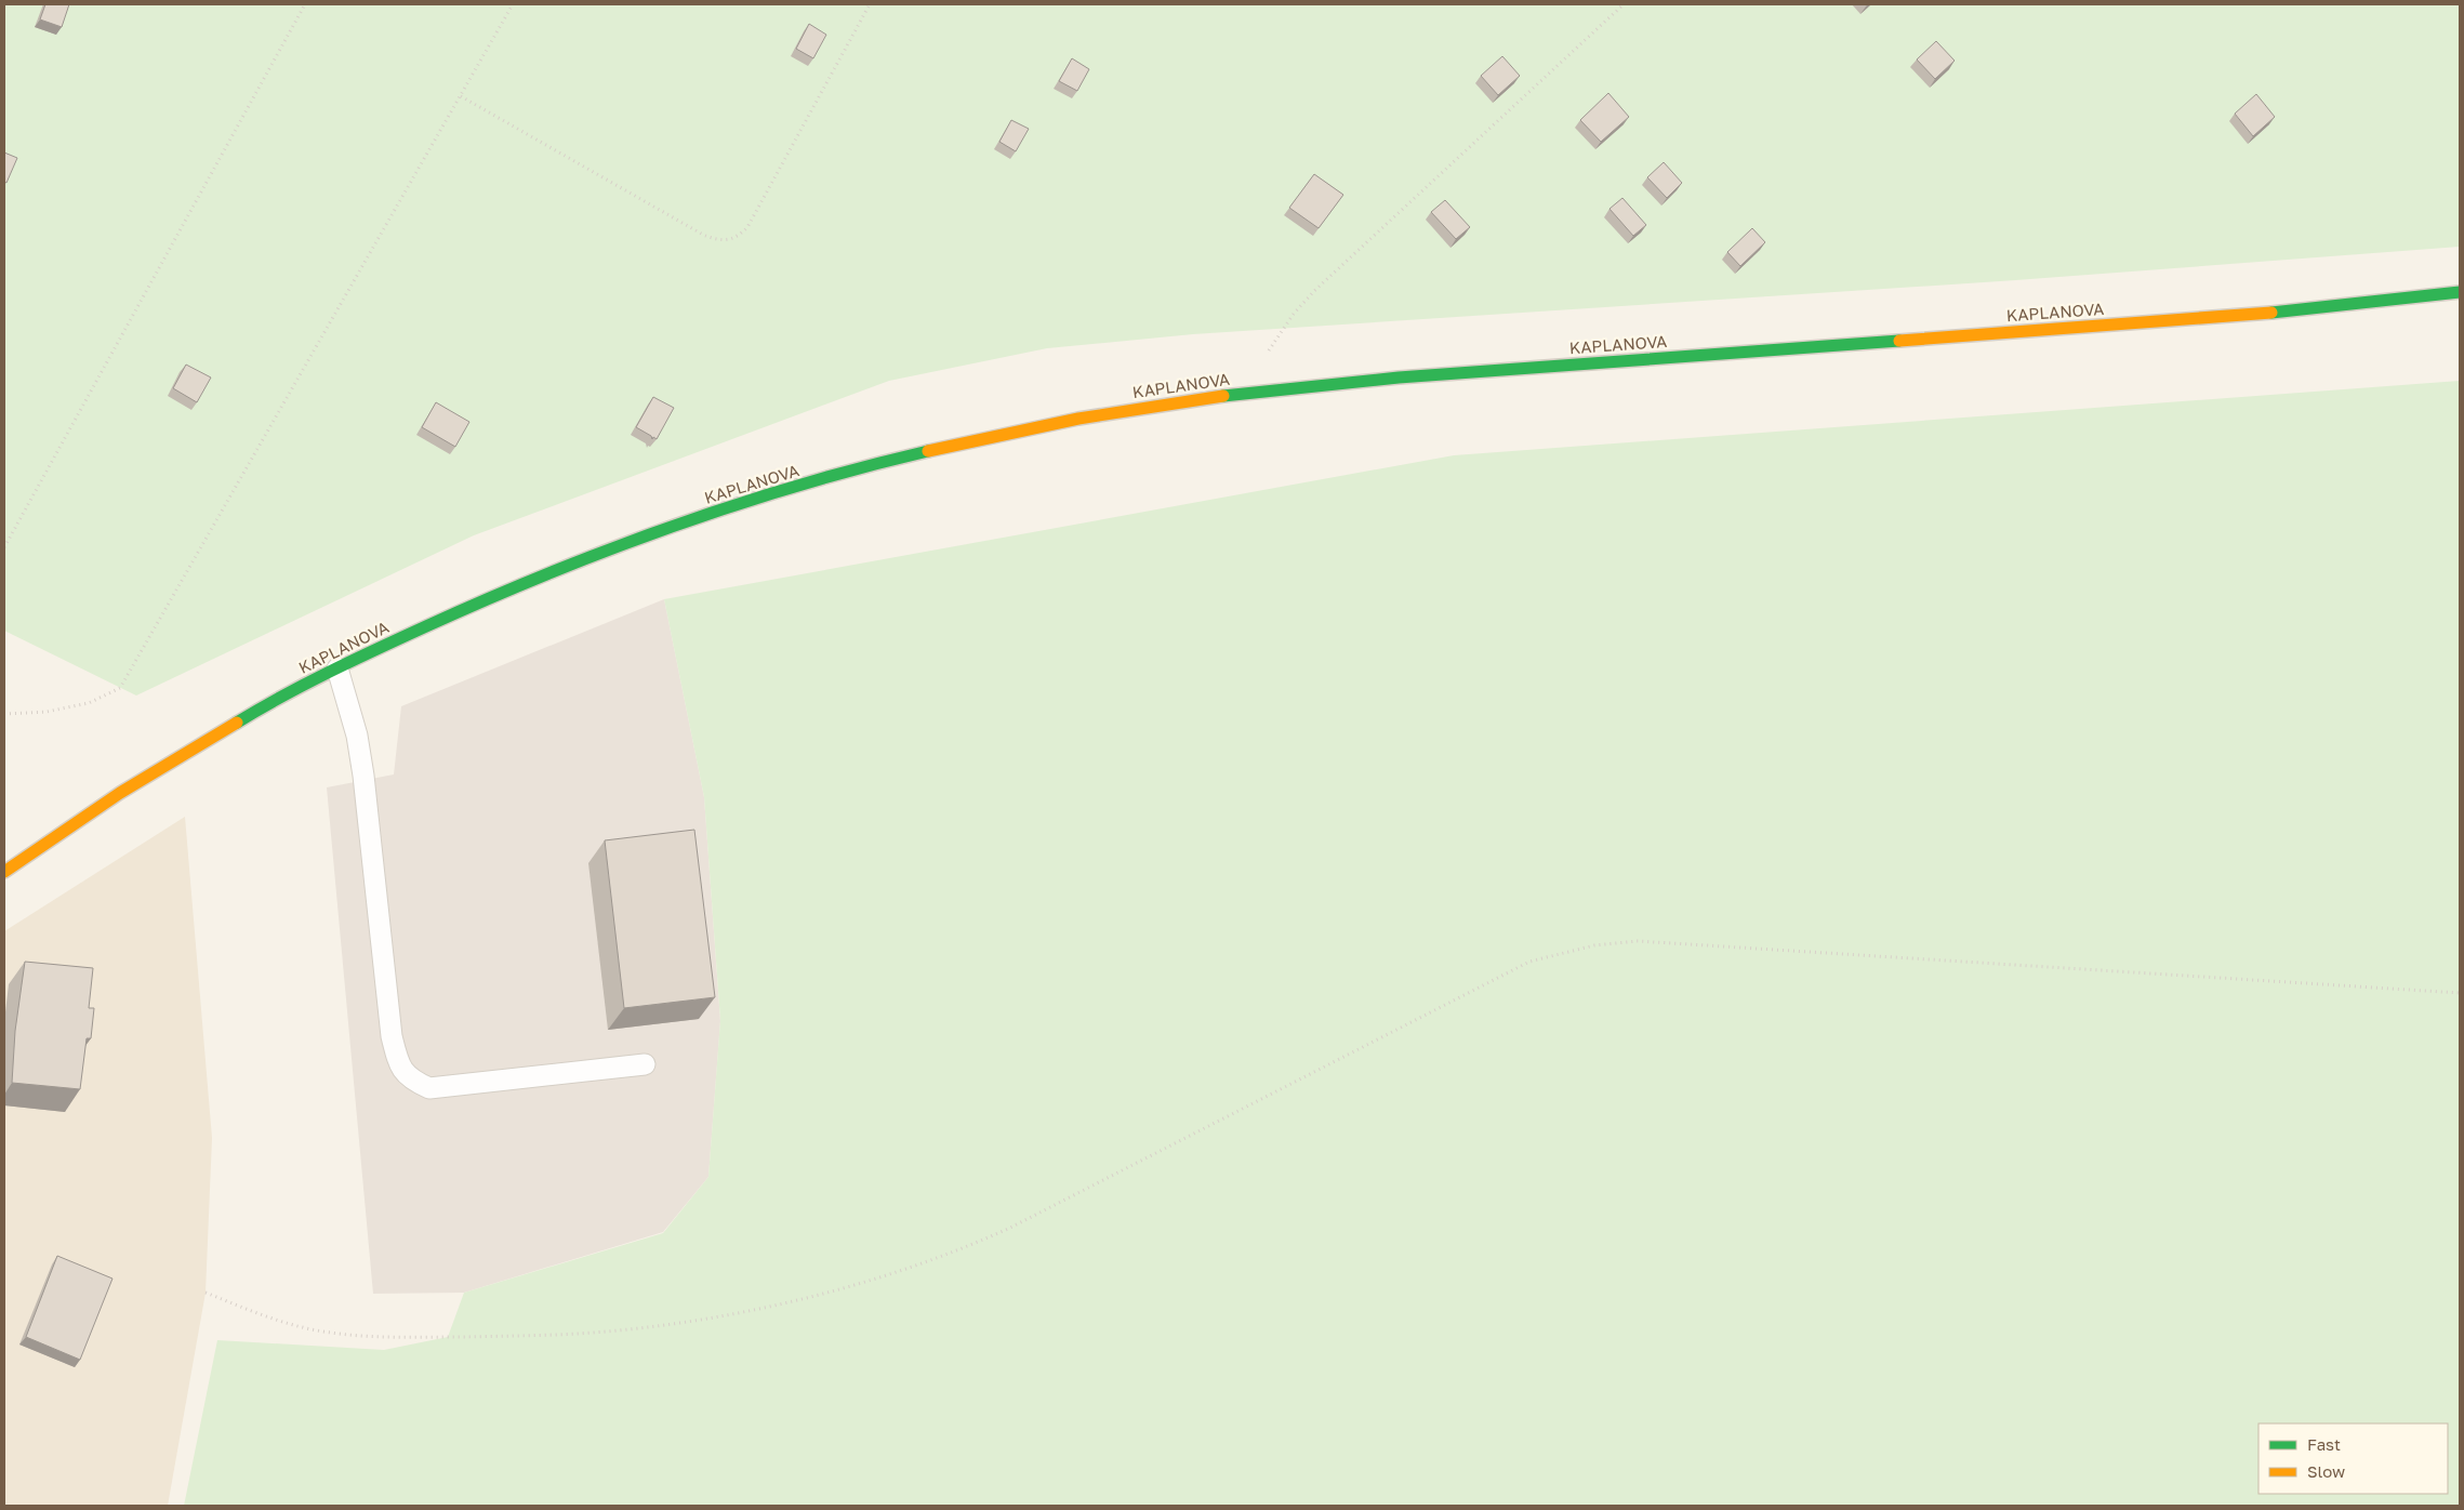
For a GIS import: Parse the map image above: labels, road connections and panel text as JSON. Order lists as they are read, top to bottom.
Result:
{
  "streets": {
    "main road": ["KAPLANOVA"]
  },
  "legend": ["Fast", "Slow"]
}
